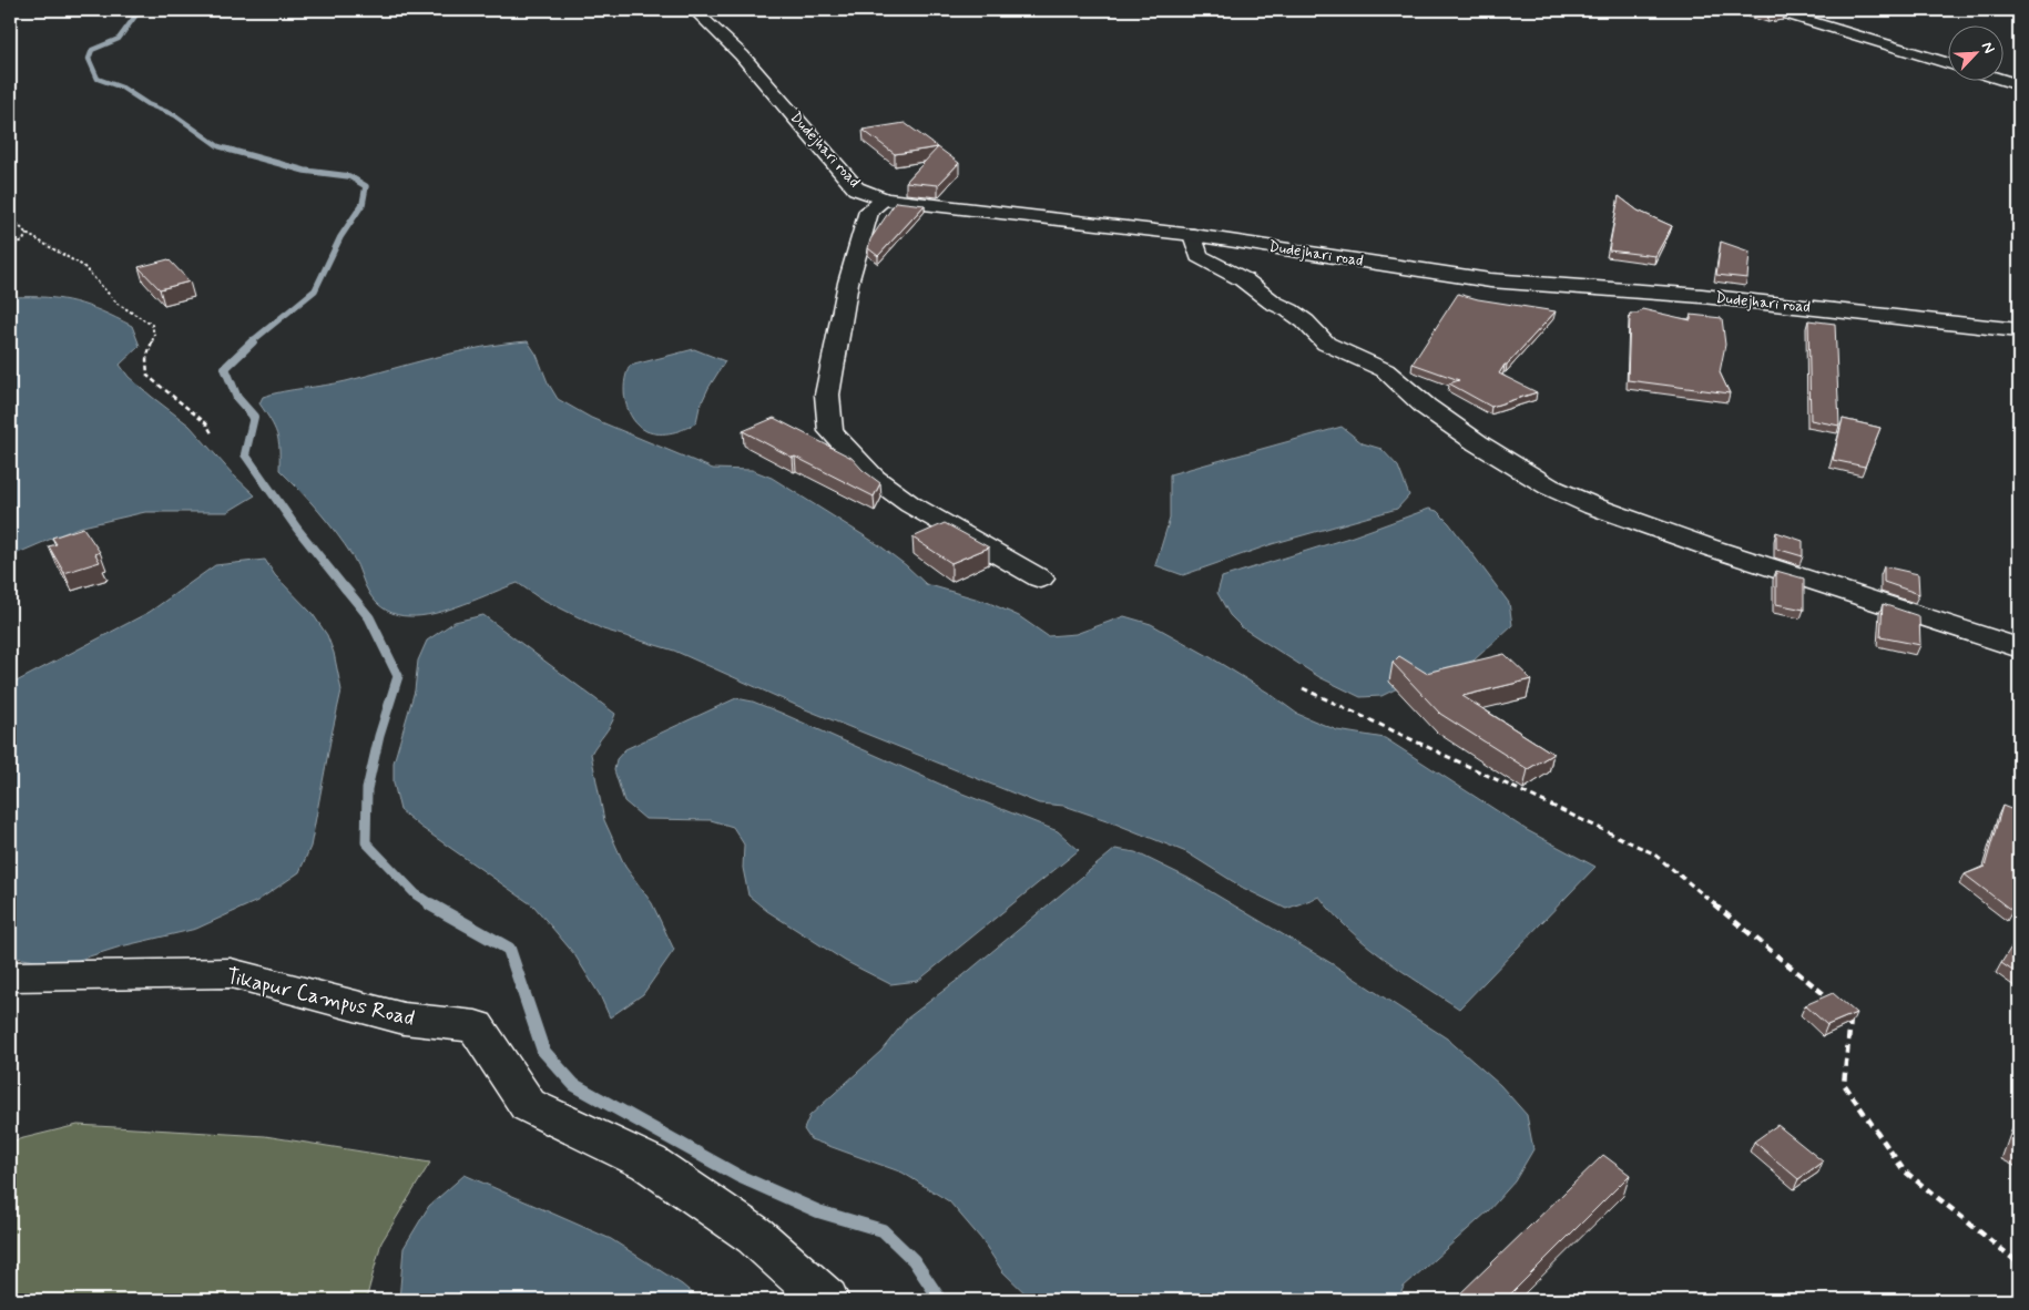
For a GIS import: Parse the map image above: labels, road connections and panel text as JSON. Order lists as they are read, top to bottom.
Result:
{
  "streets": {
    "street": ["Dudejhari road", "Tikapur Campus Road"]
  },
  "north": "top right"
}
